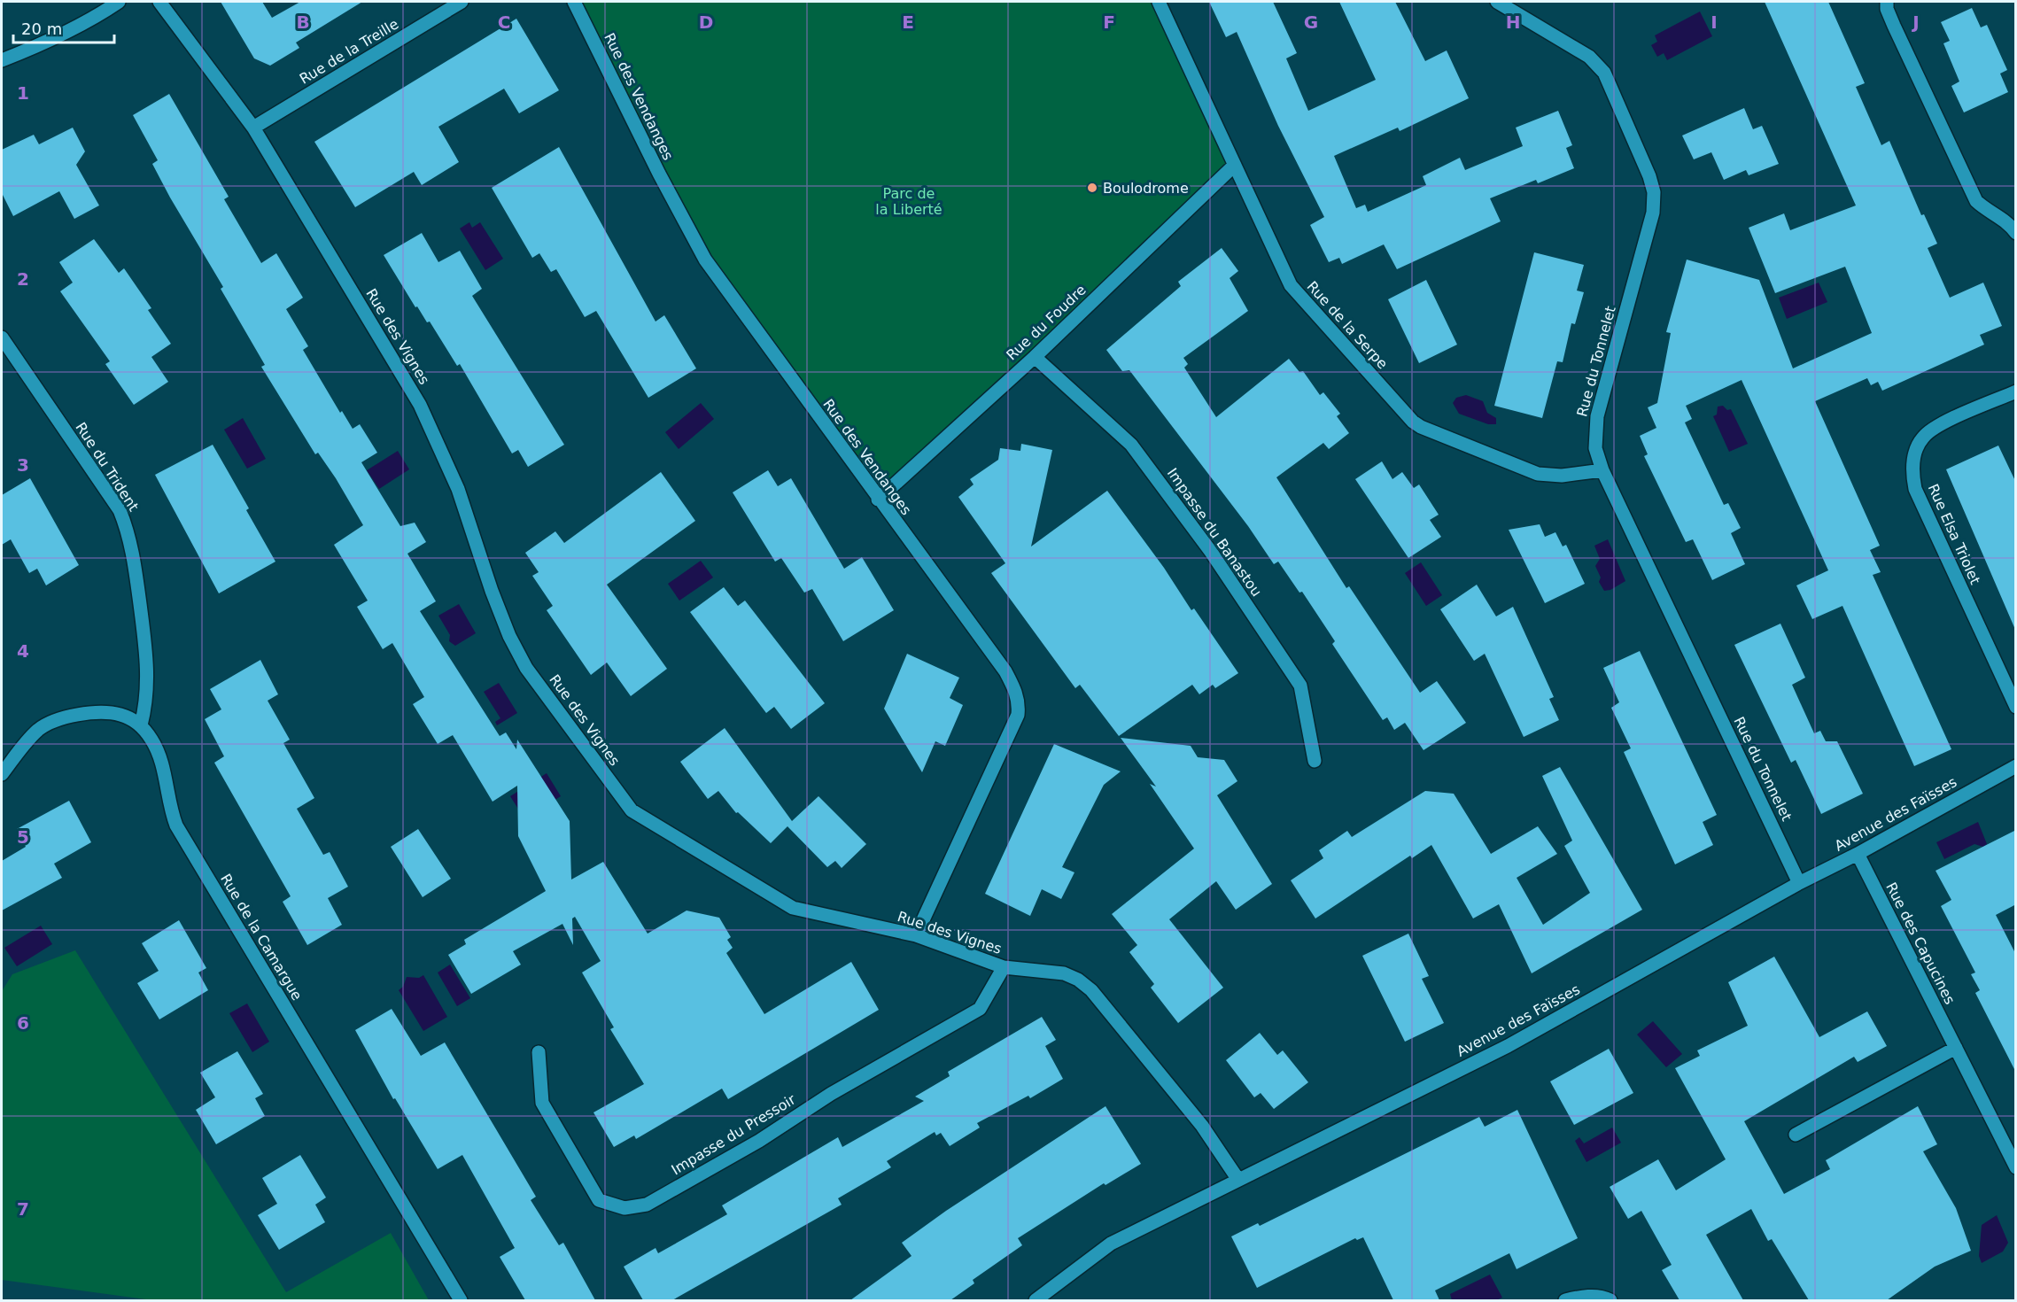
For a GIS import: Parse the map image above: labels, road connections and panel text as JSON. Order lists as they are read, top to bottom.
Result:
{
  "streets": {
    "street": [
      "Rue de la Treille",
      "Rue des Vendanges",
      "Rue du Foudre",
      "Rue de la Serpe",
      "Rue des Vignes",
      "Rue du Tonnelet",
      "Rue du Trident",
      "Impasse du Banastou",
      "Rue Elsa Triolet",
      "Avenue des Faïsses",
      "Rue de la Camargue",
      "Rue des Capucines",
      "Impasse du Pressoir"
    ]
  },
  "crossings": [
    ["Rue de la Treille", "Rue des Vignes"],
    ["Rue des Vendanges", "Rue du Foudre"],
    ["Rue des Vendanges", "Rue des Vignes"],
    ["Rue du Foudre", "Rue de la Serpe"],
    ["Rue du Foudre", "Impasse du Banastou"],
    ["Rue de la Serpe", "Rue du Tonnelet"],
    ["Rue des Vignes", "Avenue des Faïsses"],
    ["Rue des Vignes", "Impasse du Pressoir"],
    ["Rue du Tonnelet", "Avenue des Faïsses"],
    ["Rue du Trident", "Rue de la Camargue"],
    ["Avenue des Faïsses", "Rue des Capucines"]
  ],
  "parks": ["Parc de la Liberté"],
  "places": ["Boulodrome"],
  "scale_bar": "20 m",
  "grid": {
    "columns": [
      "B",
      "C",
      "D",
      "E",
      "F",
      "G",
      "H",
      "I",
      "J"
    ],
    "rows": [
      "1",
      "2",
      "3",
      "4",
      "5",
      "6",
      "7"
    ]
  }
}
